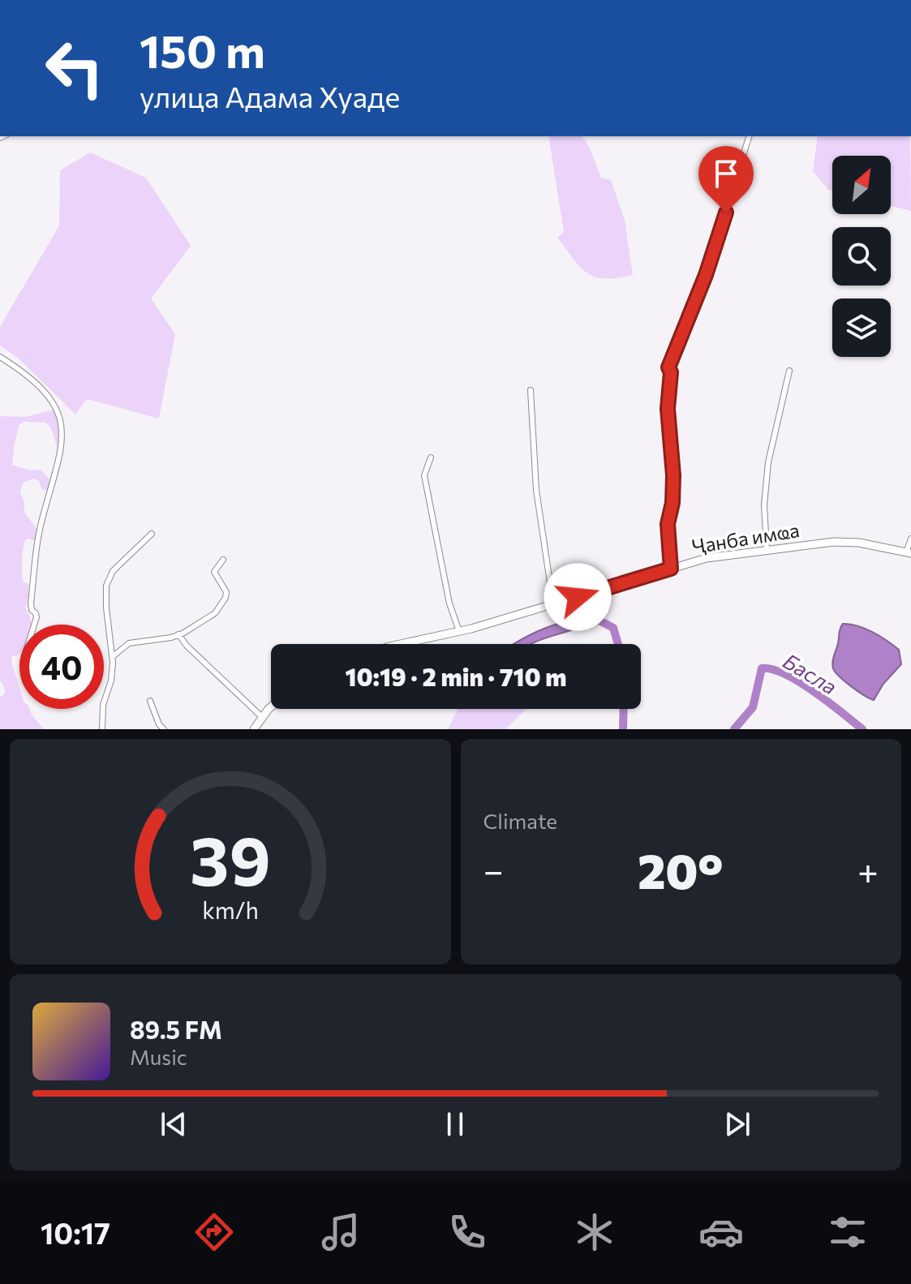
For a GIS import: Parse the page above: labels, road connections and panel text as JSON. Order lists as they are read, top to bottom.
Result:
{
  "streets": {
    "street": ["Ҷанба имҩа"]
  },
  "water": ["Басла"],
  "north": "top right",
  "page": {
    "turn": ["150 m", "улица Адама Хуаде"],
    "limit": "40",
    "trip": "10:19 · 2 min · 710 m",
    "tile": "Climate",
    "heat": ["−", "20°", "+"],
    "song": ["89.5 FM", "Music"],
    "tabs": "10:17",
    "gauge": ["39", "km/h"]
  }
}
